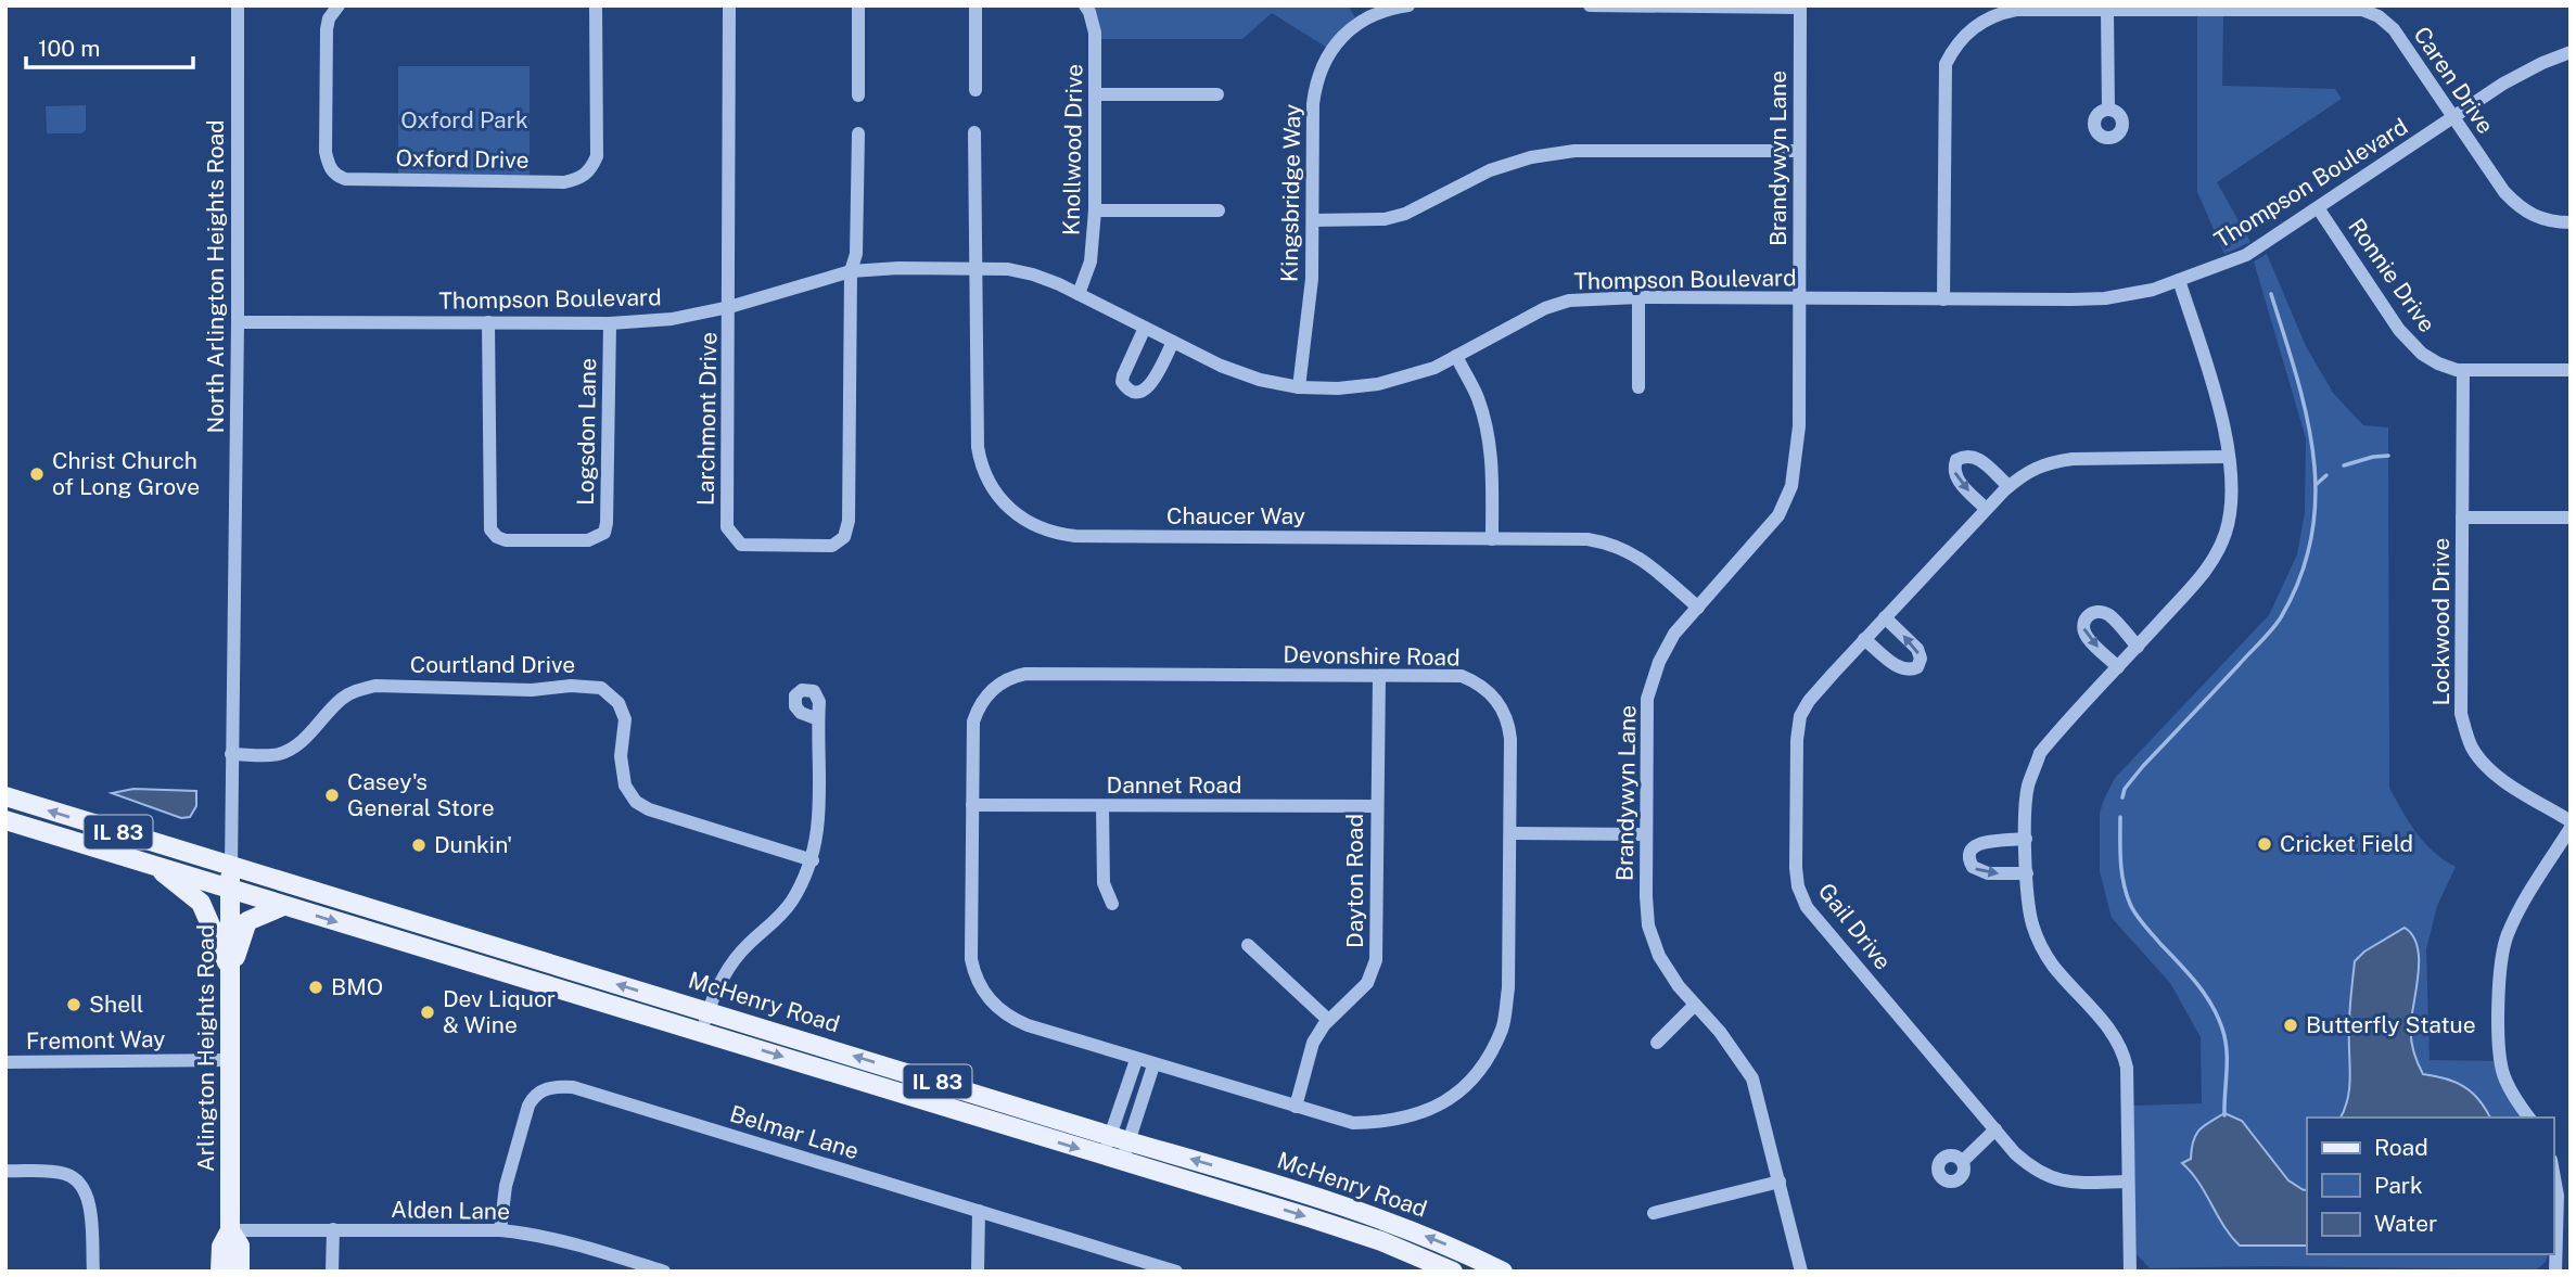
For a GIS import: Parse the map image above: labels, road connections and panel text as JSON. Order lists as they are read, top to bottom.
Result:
{
  "streets": {
    "main road": ["IL 83", "McHenry Road", "Arlington Heights Road"],
    "street": [
      "Caren Drive",
      "Knollwood Drive",
      "Brandywyn Lane",
      "Oxford Drive",
      "Thompson Boulevard",
      "Kingsbridge Way",
      "Ronnie Drive",
      "North Arlington Heights Road",
      "Larchmont Drive",
      "Logsdon Lane",
      "Chaucer Way",
      "Lockwood Drive",
      "Devonshire Road",
      "Courtland Drive",
      "Dannet Road",
      "Dayton Road",
      "Gail Drive",
      "Fremont Way",
      "Belmar Lane",
      "Alden Lane"
    ]
  },
  "crossings": [
    ["Caren Drive", "Thompson Boulevard"],
    ["Knollwood Drive", "Thompson Boulevard"],
    ["Brandywyn Lane", "Thompson Boulevard"],
    ["Brandywyn Lane", "Chaucer Way"],
    ["Thompson Boulevard", "Kingsbridge Way"],
    ["Thompson Boulevard", "Ronnie Drive"],
    ["Thompson Boulevard", "North Arlington Heights Road"],
    ["Thompson Boulevard", "Larchmont Drive"],
    ["Thompson Boulevard", "Logsdon Lane"],
    ["Thompson Boulevard", "Chaucer Way"],
    ["Ronnie Drive", "Lockwood Drive"],
    ["North Arlington Heights Road", "Courtland Drive"],
    ["North Arlington Heights Road", "McHenry Road"],
    ["North Arlington Heights Road", "Arlington Heights Road"],
    ["Devonshire Road", "Dannet Road"],
    ["Devonshire Road", "Dayton Road"],
    ["Dannet Road", "Dayton Road"],
    ["McHenry Road", "Arlington Heights Road"],
    ["Fremont Way", "Arlington Heights Road"],
    ["Arlington Heights Road", "Alden Lane"],
    ["Belmar Lane", "Alden Lane"]
  ],
  "parks": ["Oxford Park"],
  "places": [
    "Christ Church of Long Grove",
    "Casey's General Store",
    "Cricket Field",
    "Dunkin'",
    "BMO",
    "Shell",
    "Dev Liquor & Wine",
    "Butterfly Statue"
  ],
  "legend": ["Road", "Park", "Water"],
  "scale_bar": "100 m"
}
